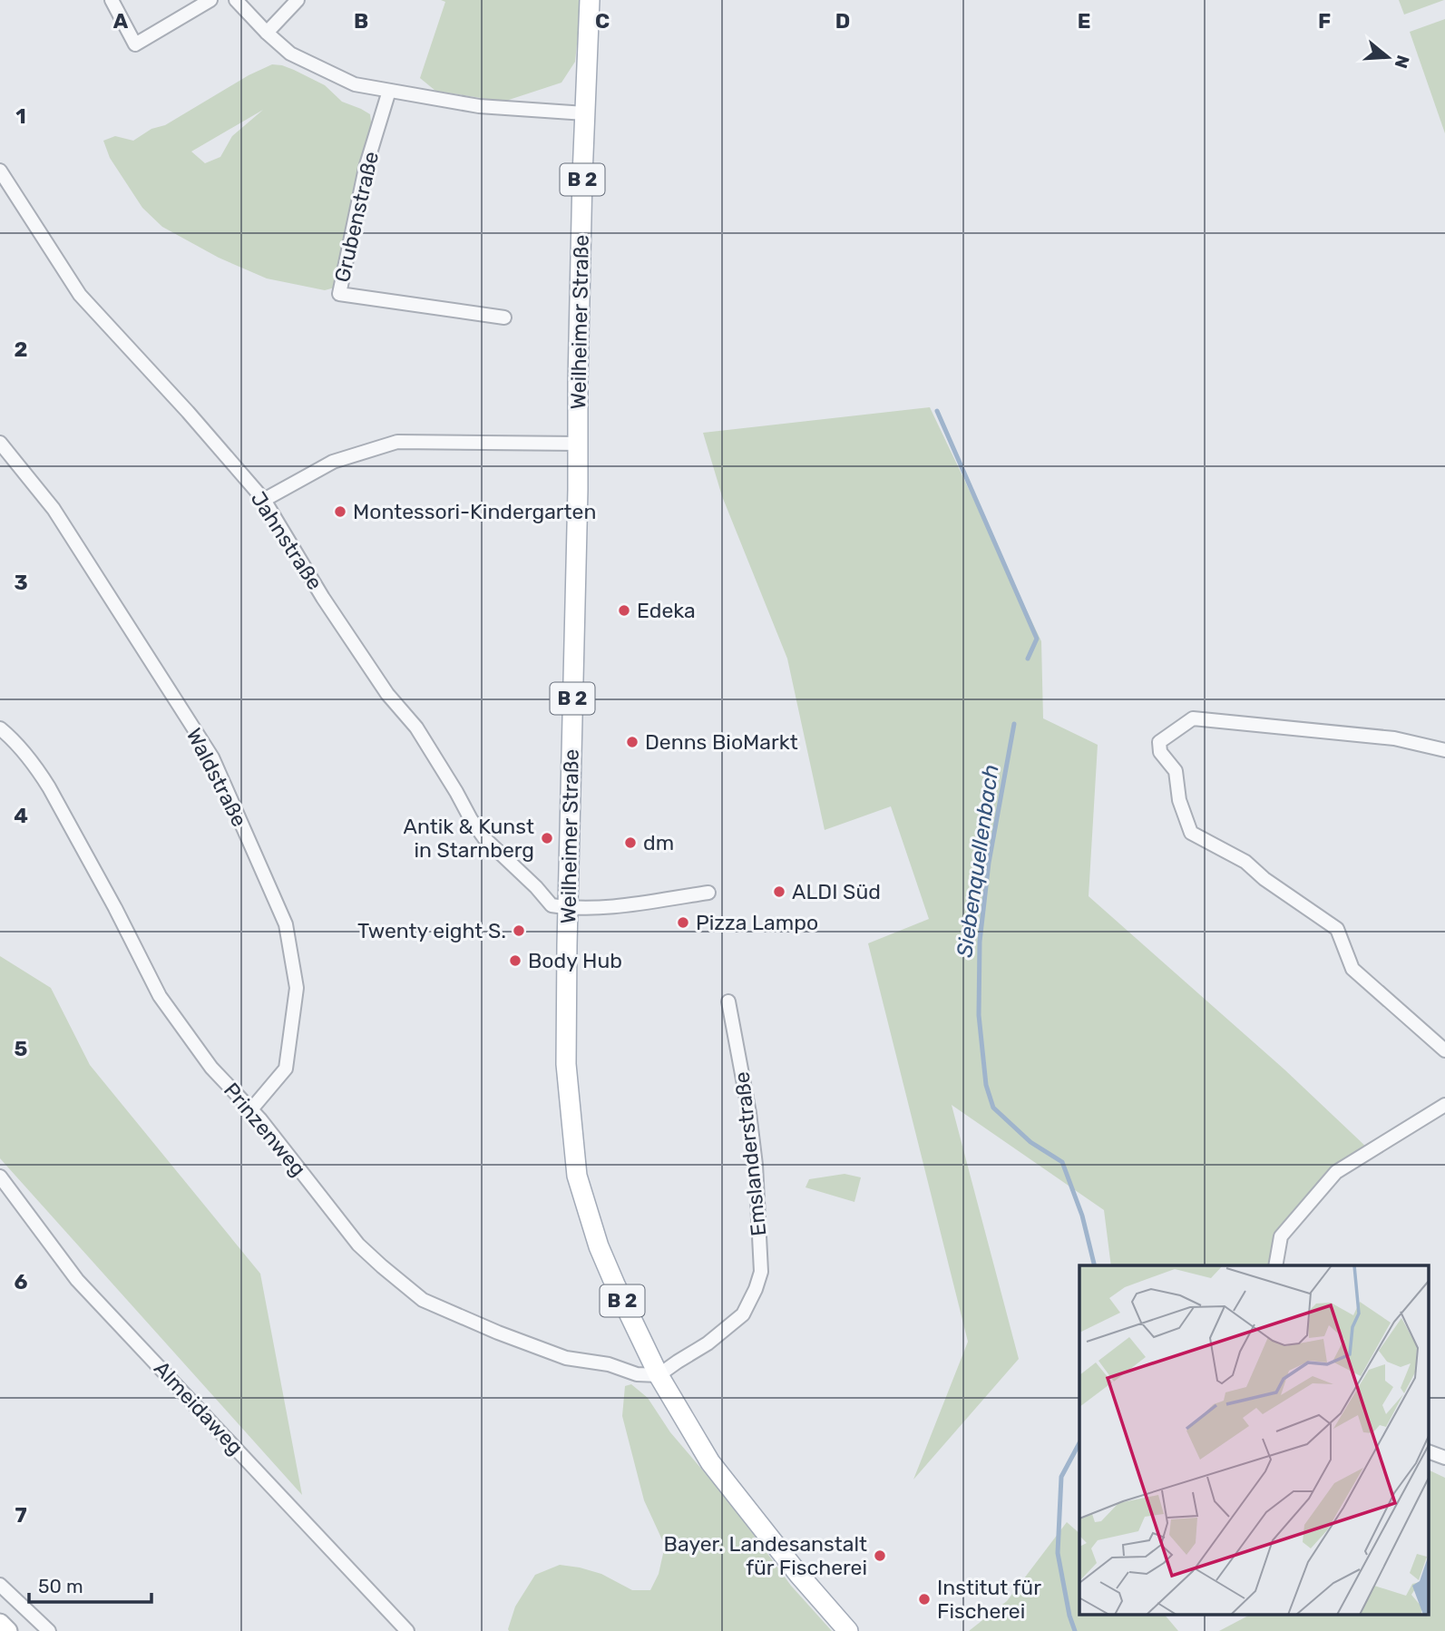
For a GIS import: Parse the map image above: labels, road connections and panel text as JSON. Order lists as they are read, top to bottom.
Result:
{
  "streets": {
    "main road": ["B 2", "Weilheimer Straße"],
    "street": [
      "Grubenstraße",
      "Jahnstraße",
      "Waldstraße",
      "Prinzenweg",
      "Emslanderstraße",
      "Almeidaweg"
    ]
  },
  "crossings": [
    ["Weilheimer Straße", "Jahnstraße"],
    ["Weilheimer Straße", "Prinzenweg"],
    ["Weilheimer Straße", "Emslanderstraße"],
    ["Waldstraße", "Prinzenweg"],
    ["Prinzenweg", "Emslanderstraße"]
  ],
  "water": ["Siebenquellenbach"],
  "places": [
    "Montessori-Kindergarten",
    "Edeka",
    "Denns BioMarkt",
    "Antik & Kunst in Starnberg",
    "dm",
    "ALDI Süd",
    "Pizza Lampo",
    "Twenty eight S.",
    "Body Hub",
    "Bayer. Landesanstalt für Fischerei",
    "Institut für Fischerei"
  ],
  "scale_bar": "50 m",
  "north": "right",
  "grid": {
    "columns": [
      "A",
      "B",
      "C",
      "D",
      "E",
      "F"
    ],
    "rows": [
      "1",
      "2",
      "3",
      "4",
      "5",
      "6",
      "7"
    ]
  }
}
